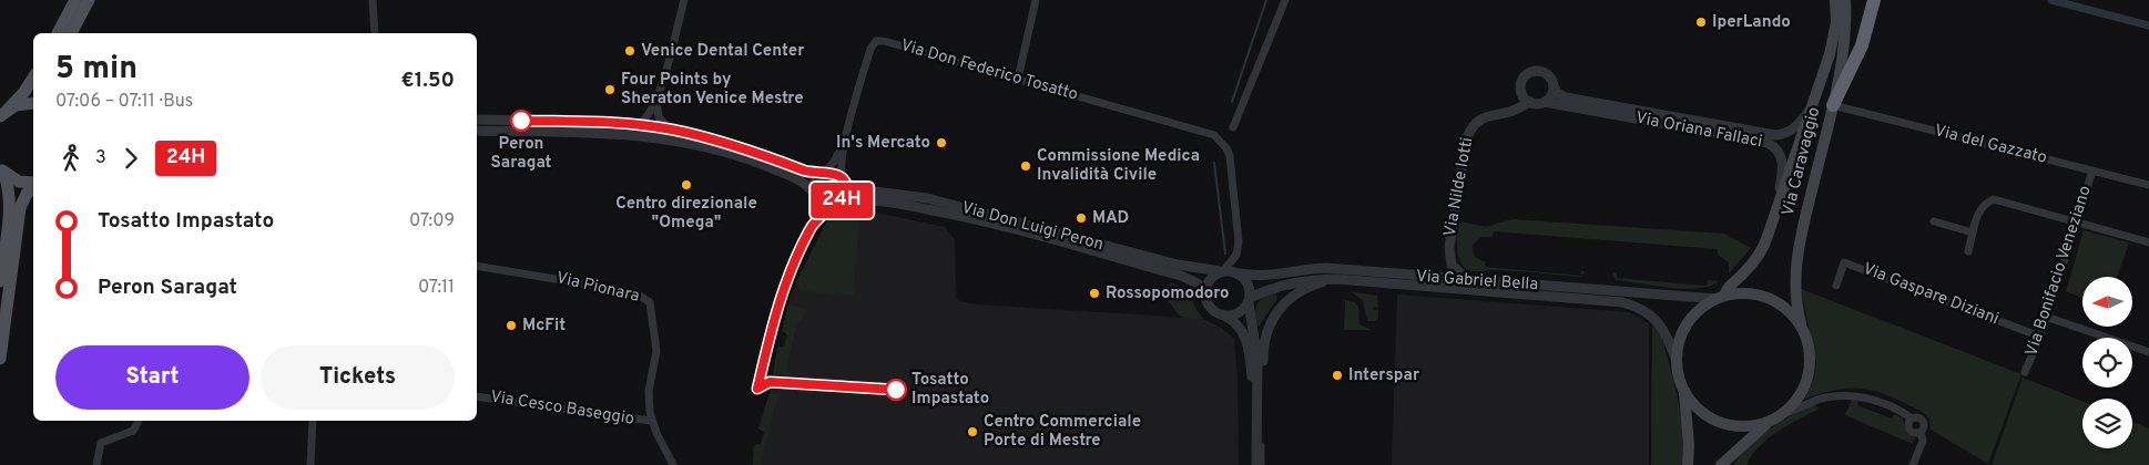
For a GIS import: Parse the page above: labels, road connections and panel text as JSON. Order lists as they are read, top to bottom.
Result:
{
  "streets": {
    "main road": ["Via Caravaggio"],
    "street": [
      "Via Don Federico Tosatto",
      "Via Oriana Fallaci",
      "Via del Gazzato",
      "Via Nilde Iotti",
      "Via Don Luigi Peron",
      "Via Bonifacio Veneziano",
      "Via Gabriel Bella",
      "Via Pionara",
      "Via Gaspare Diziani",
      "Via Cesco Baseggio"
    ]
  },
  "crossings": [
    ["Via Don Federico Tosatto", "Via Don Luigi Peron"],
    ["Via Don Federico Tosatto", "Via Gabriel Bella"],
    ["Via Oriana Fallaci", "Via Caravaggio"],
    ["Via Oriana Fallaci", "Via Nilde Iotti"],
    ["Via del Gazzato", "Via Caravaggio"],
    ["Via del Gazzato", "Via Bonifacio Veneziano"],
    ["Via Caravaggio", "Via Gabriel Bella"],
    ["Via Nilde Iotti", "Via Gabriel Bella"],
    ["Via Don Luigi Peron", "Via Gabriel Bella"],
    ["Via Bonifacio Veneziano", "Via Gaspare Diziani"],
    ["Via Pionara", "Via Cesco Baseggio"]
  ],
  "places": [
    "IperLando",
    "Venice Dental Center",
    "Four Points by Sheraton Venice Mestre",
    "Peron Saragat",
    "In's Mercato",
    "Commissione Medica Invalidità Civile",
    "Centro direzionale \"Omega\"",
    "MAD",
    "Rossopomodoro",
    "McFit",
    "Interspar",
    "Tosatto Impastato",
    "Centro Commerciale Porte di Mestre"
  ],
  "lines": ["bus line 24H"],
  "north": "left",
  "page": {
    "on_map": "24H",
    "heading": ["5 min", "07:06 – 07:11 · Bus", "€1.50"],
    "legs": ["3", "24H"],
    "list": [
      {
        "name": "Tosatto Impastato",
        "value": "07:09"
      },
      {
        "name": "Peron Saragat",
        "value": "07:11"
      }
    ],
    "buttons": ["Start", "Tickets"]
  }
}
